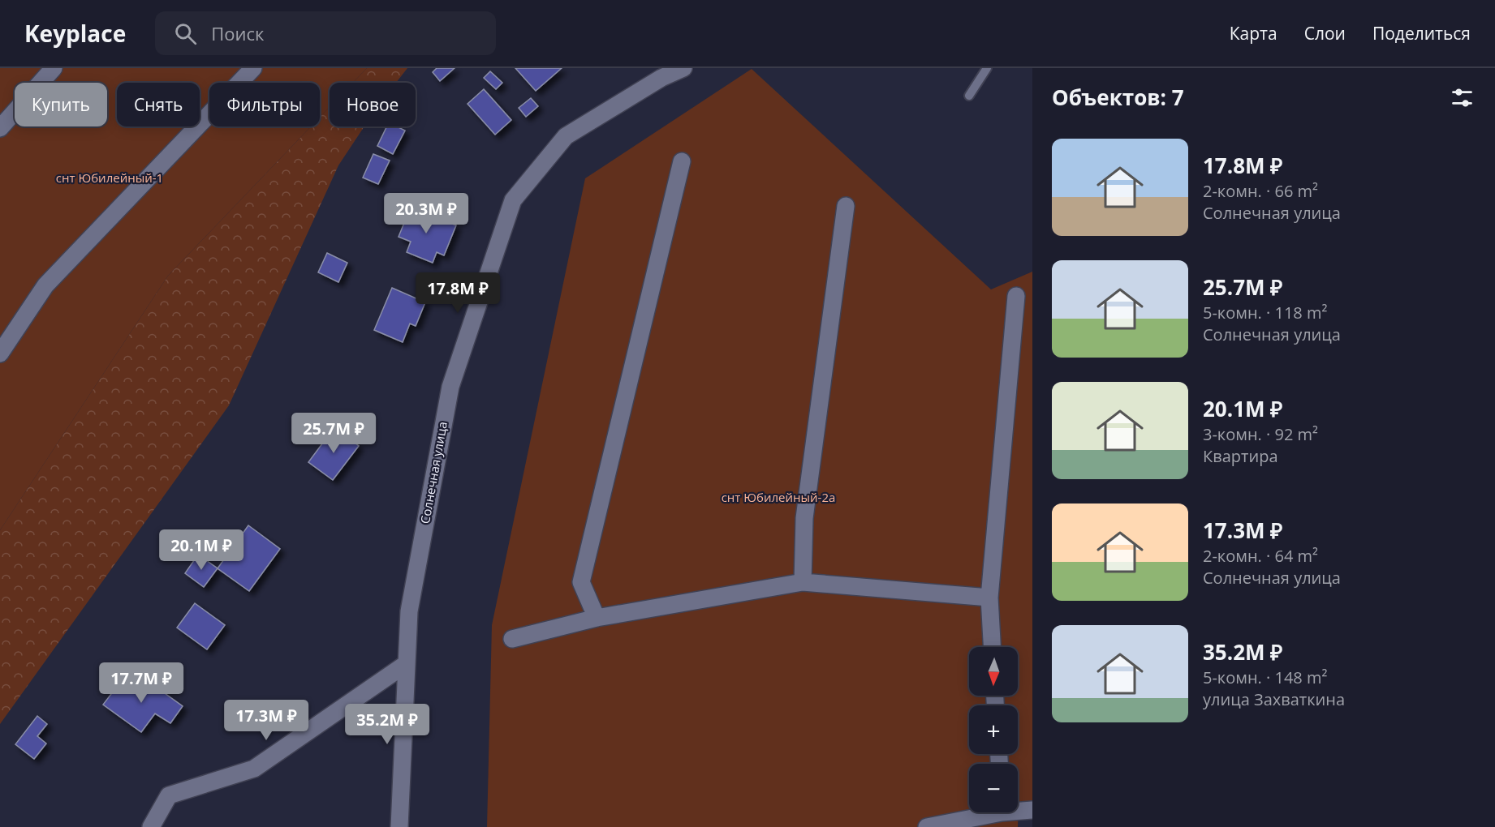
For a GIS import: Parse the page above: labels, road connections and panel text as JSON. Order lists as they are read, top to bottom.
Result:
{
  "streets": {
    "street": ["Солнечная улица"]
  },
  "parks": ["снт Юбилейный-1", "снт Юбилейный-2а"],
  "north": "bottom",
  "page": {
    "header": "Keyplace",
    "search": "Поиск",
    "nav": ["Карта", "Слои", "Поделиться"],
    "heading": "Объектов: 7",
    "chip": [
      "Купить",
      "Снять",
      "Фильтры",
      "Новое"
    ],
    "list": [
      {
        "name": "17.8M ₽",
        "note": "2-комн. · 66 m² · Солнечная улица"
      },
      {
        "name": "25.7M ₽",
        "note": "5-комн. · 118 m² · Солнечная улица"
      },
      {
        "name": "20.1M ₽",
        "note": "3-комн. · 92 m² · Квартира"
      },
      {
        "name": "17.3M ₽",
        "note": "2-комн. · 64 m² · Солнечная улица"
      },
      {
        "name": "35.2M ₽",
        "note": "5-комн. · 148 m² · улица Захваткина"
      }
    ],
    "price": [
      "20.3M ₽",
      "17.8M ₽",
      "25.7M ₽",
      "20.1M ₽",
      "17.7M ₽",
      "17.3M ₽",
      "35.2M ₽"
    ],
    "map_buttons": ["+", "−"]
  }
}
